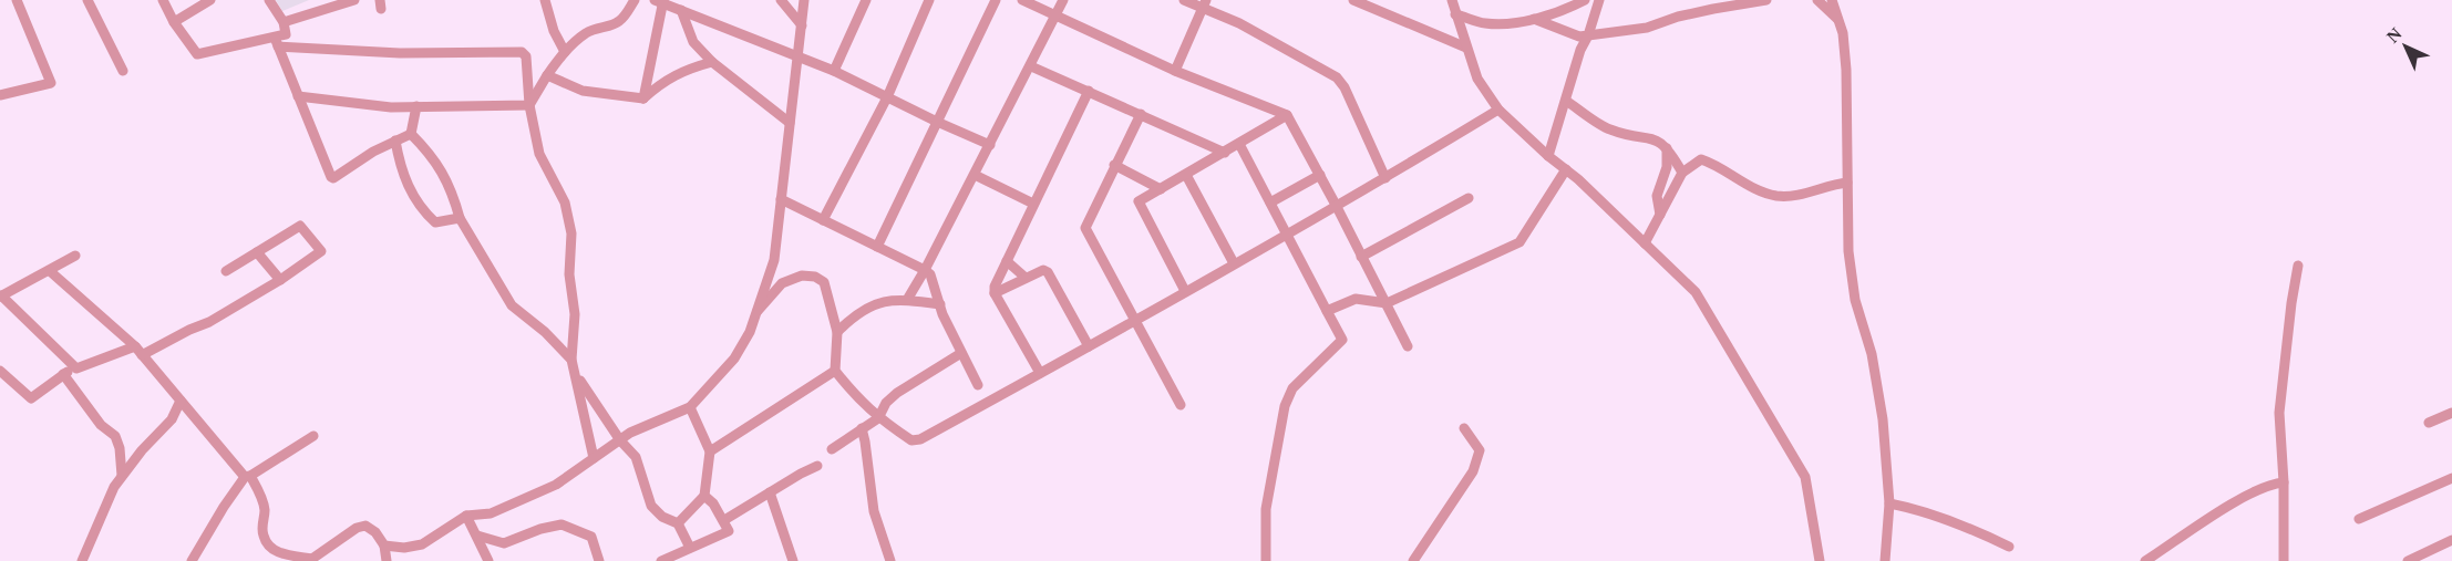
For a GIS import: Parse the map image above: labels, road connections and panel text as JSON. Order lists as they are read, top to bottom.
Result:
{
  "north": "top left"
}
